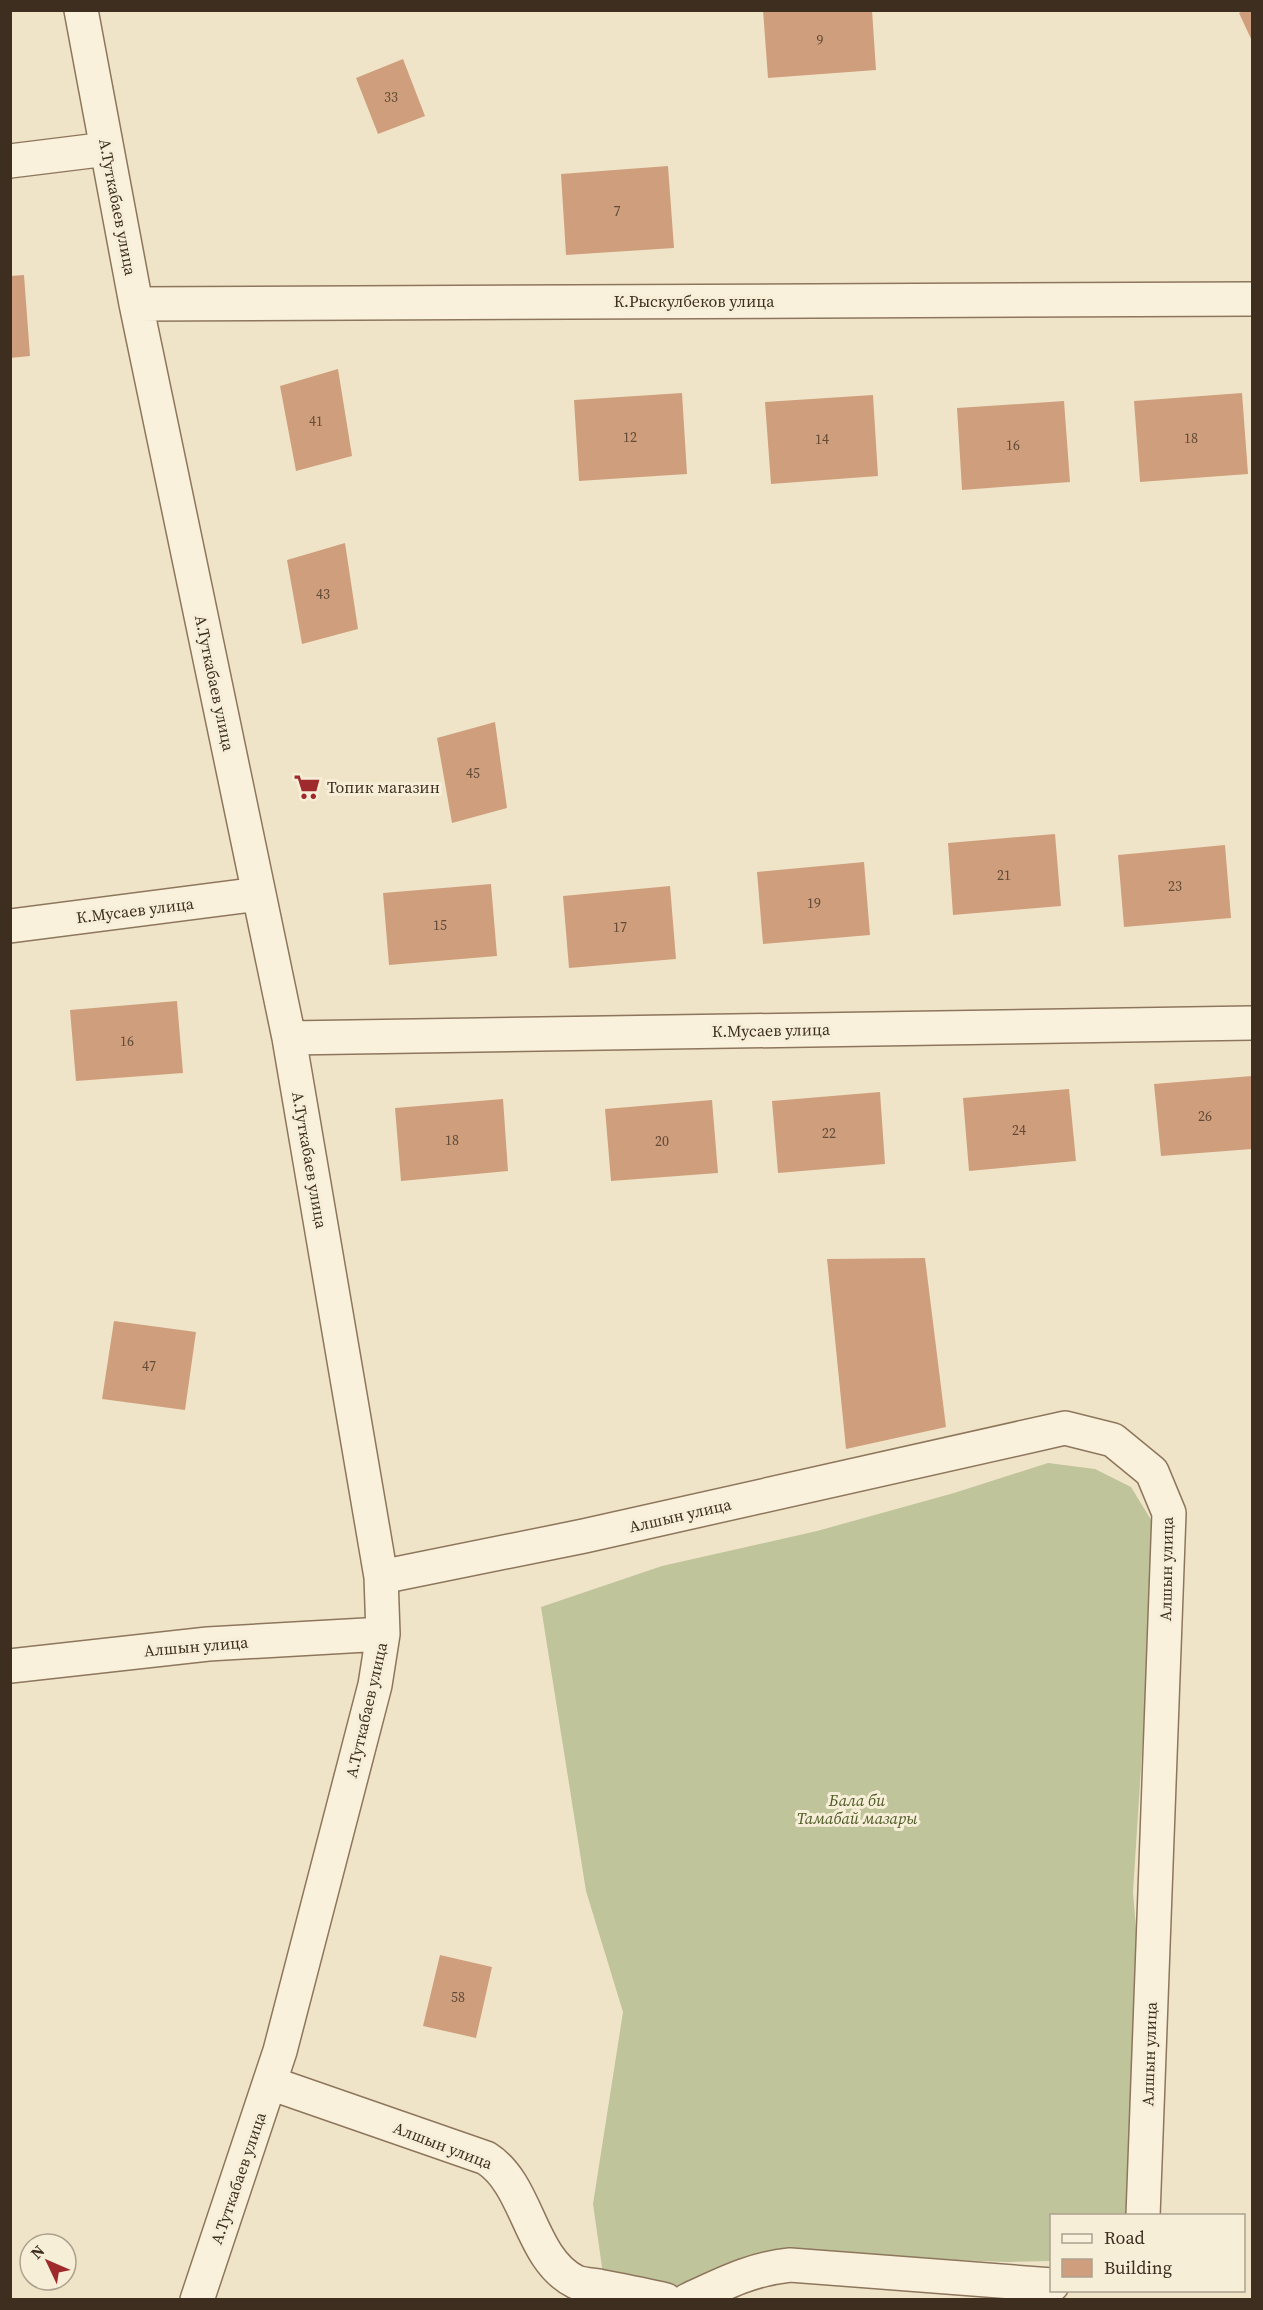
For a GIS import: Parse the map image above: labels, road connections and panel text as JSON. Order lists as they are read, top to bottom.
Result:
{
  "streets": {
    "street": [
      "А.Туткабаев улица",
      "К.Рыскулбеков улица",
      "К.Мусаев улица",
      "Алшын улица"
    ]
  },
  "crossings": [
    ["А.Туткабаев улица", "К.Рыскулбеков улица"],
    ["А.Туткабаев улица", "К.Мусаев улица"],
    ["А.Туткабаев улица", "Алшын улица"]
  ],
  "parks": ["Бала би Тамабай мазары"],
  "places": {
    "supermarket": ["Топик магазин"]
  },
  "house_numbers": [
    "9",
    "33",
    "7",
    "41",
    "12",
    "18",
    "14",
    "16",
    "43",
    "45",
    "21",
    "23",
    "19",
    "15",
    "17",
    "16",
    "26",
    "24",
    "22",
    "18",
    "20",
    "47",
    "58"
  ],
  "legend": ["Road", "Building"],
  "north": "top left"
}
